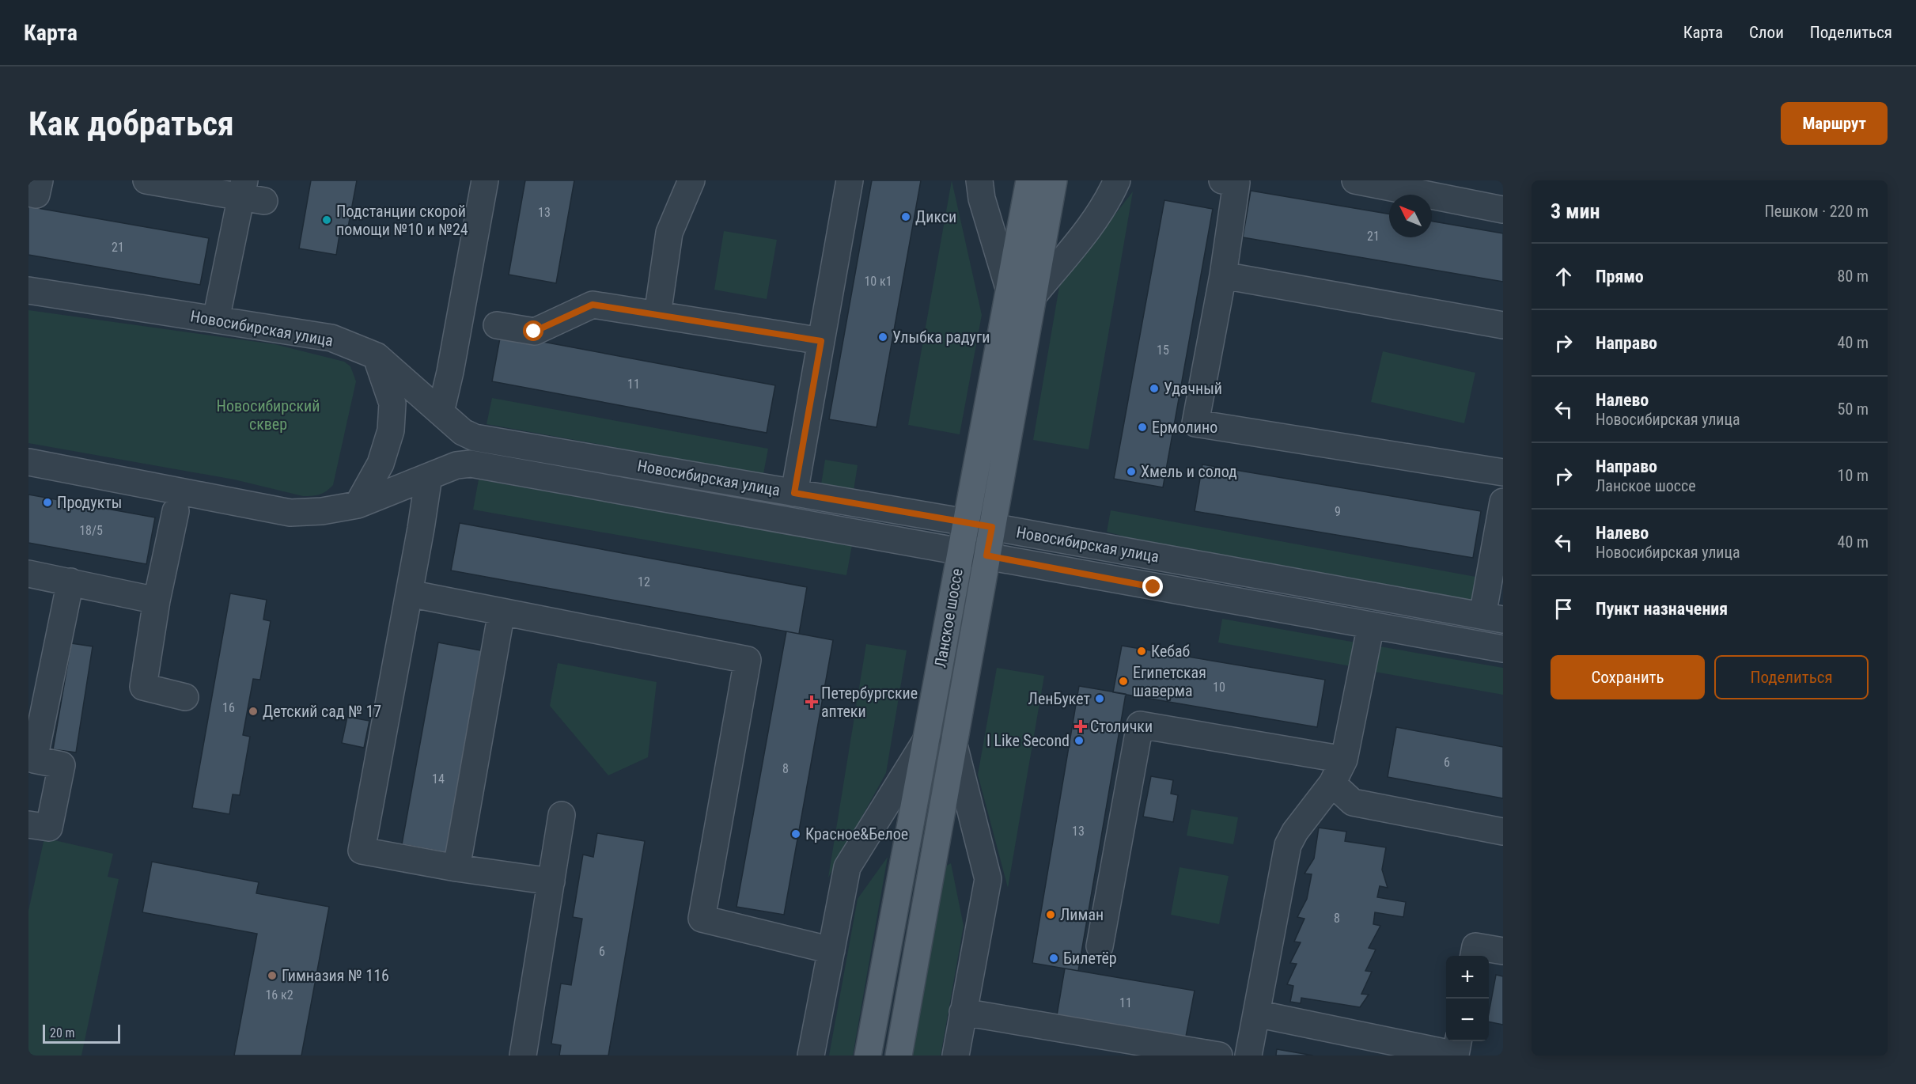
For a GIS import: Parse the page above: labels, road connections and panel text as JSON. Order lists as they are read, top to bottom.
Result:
{
  "streets": {
    "main road": ["Ланское шоссе"],
    "street": ["Новосибирская улица"]
  },
  "crossings": [
    ["Новосибирская улица", "Ланское шоссе"]
  ],
  "parks": ["Новосибирский сквер"],
  "places": {
    "other": [
      "Дикси",
      "Подстанции скорой помощи №10 и №24",
      "Улыбка радуги",
      "Удачный",
      "Ермолино",
      "Хмель и солод",
      "Продукты",
      "Кебаб",
      "Египетская шаверма",
      "ЛенБукет",
      "Детский сад № 17",
      "I Like Second",
      "Красное&Белое",
      "Лиман",
      "Билетёр",
      "Гимназия № 116"
    ],
    "health": ["Петербургские аптеки", "Столички"]
  },
  "house_numbers": [
    "13",
    "21",
    "21",
    "10 к1",
    "15",
    "11",
    "9",
    "18/5",
    "12",
    "10",
    "16",
    "6",
    "8",
    "14",
    "13",
    "8",
    "6",
    "16 к2",
    "11"
  ],
  "scale_bar": "20 m",
  "north": "top left",
  "page": {
    "header": "Карта",
    "nav": ["Карта", "Слои", "Поделиться"],
    "buttons": [
      "Маршрут",
      ["Сохранить", "Поделиться"]
    ],
    "title": "Как добраться",
    "heading": ["3 мин", "Пешком · 220 m"],
    "list": [
      ["Прямо", "80 m"],
      ["Направо", "40 m"],
      ["Налево", "Новосибирская улица", "50 m"],
      ["Направо", "Ланское шоссе", "10 m"],
      ["Налево", "Новосибирская улица", "40 m"],
      "Пункт назначения"
    ],
    "map_buttons": ["+", "−"],
    "scale": "20 m"
  }
}
